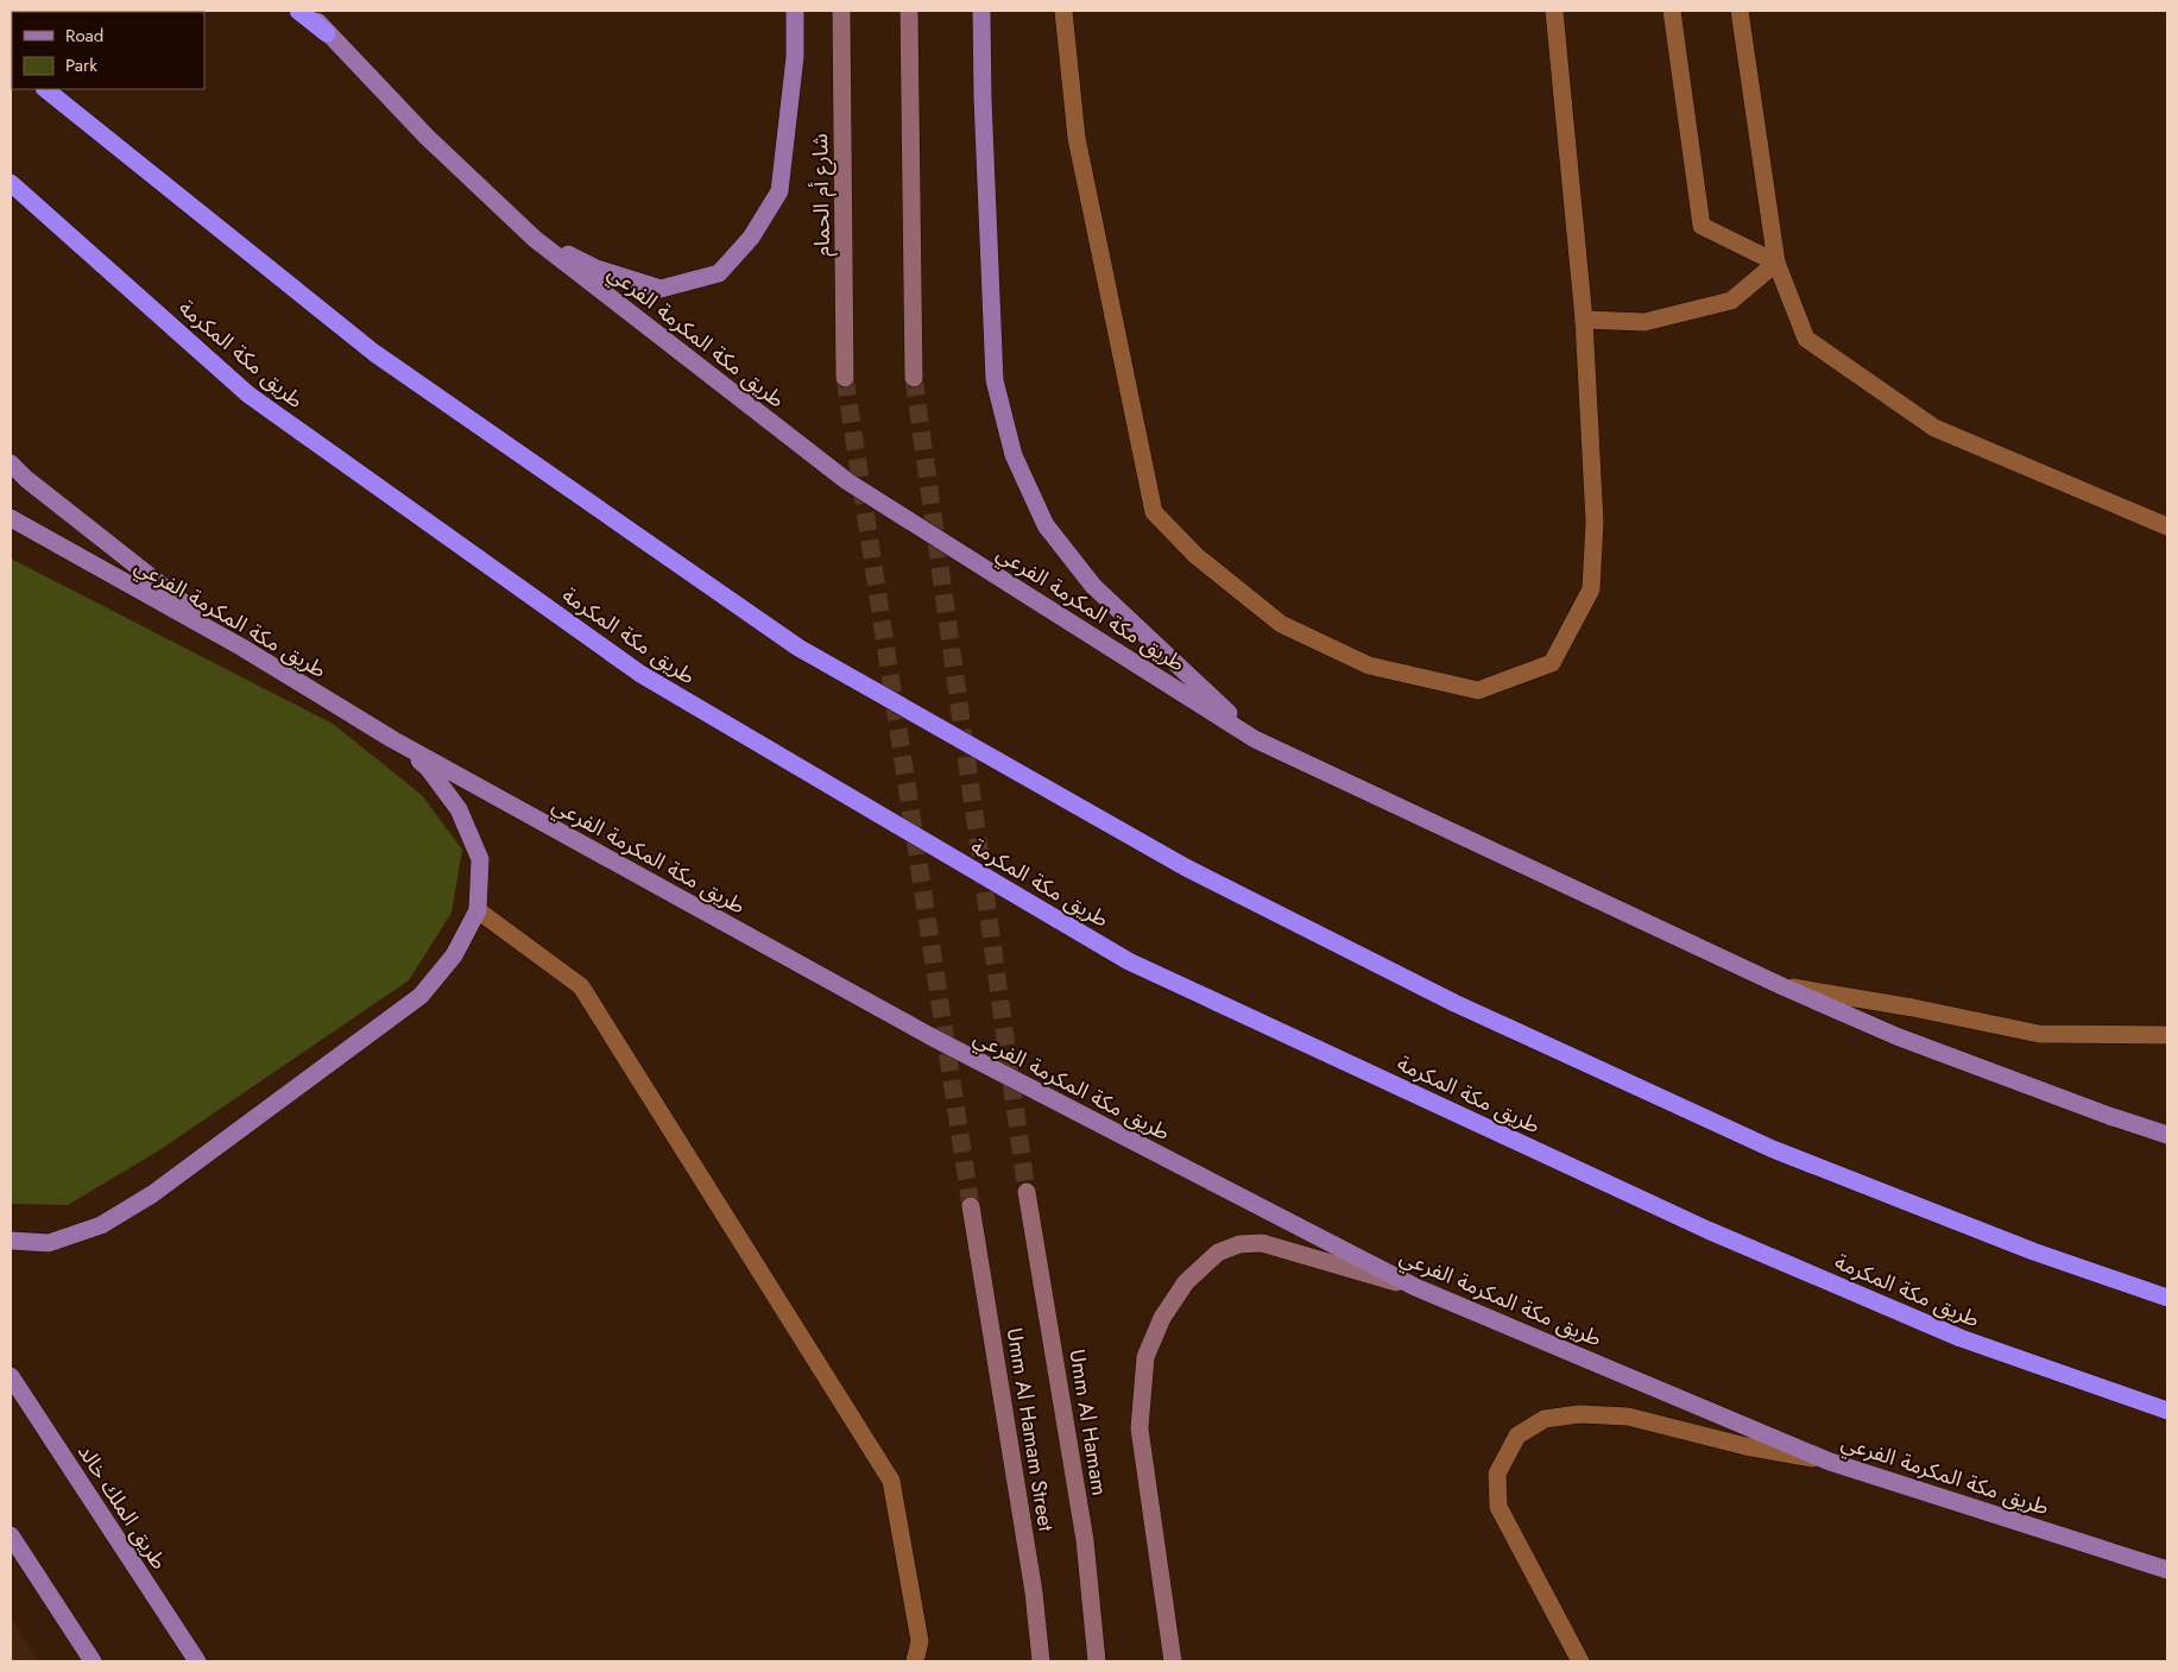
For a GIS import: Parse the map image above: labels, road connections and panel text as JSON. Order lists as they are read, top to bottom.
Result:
{
  "streets": {
    "highway": ["طريق مكة المكرمة"],
    "main road": [
      "شارع أم الحمام",
      "طريق مكة المكرمة الفرعي",
      "Umm Al Hamam",
      "Umm Al Hamam Street",
      "طريق الملك خالد"
    ]
  },
  "legend": ["Road", "Park"]
}
